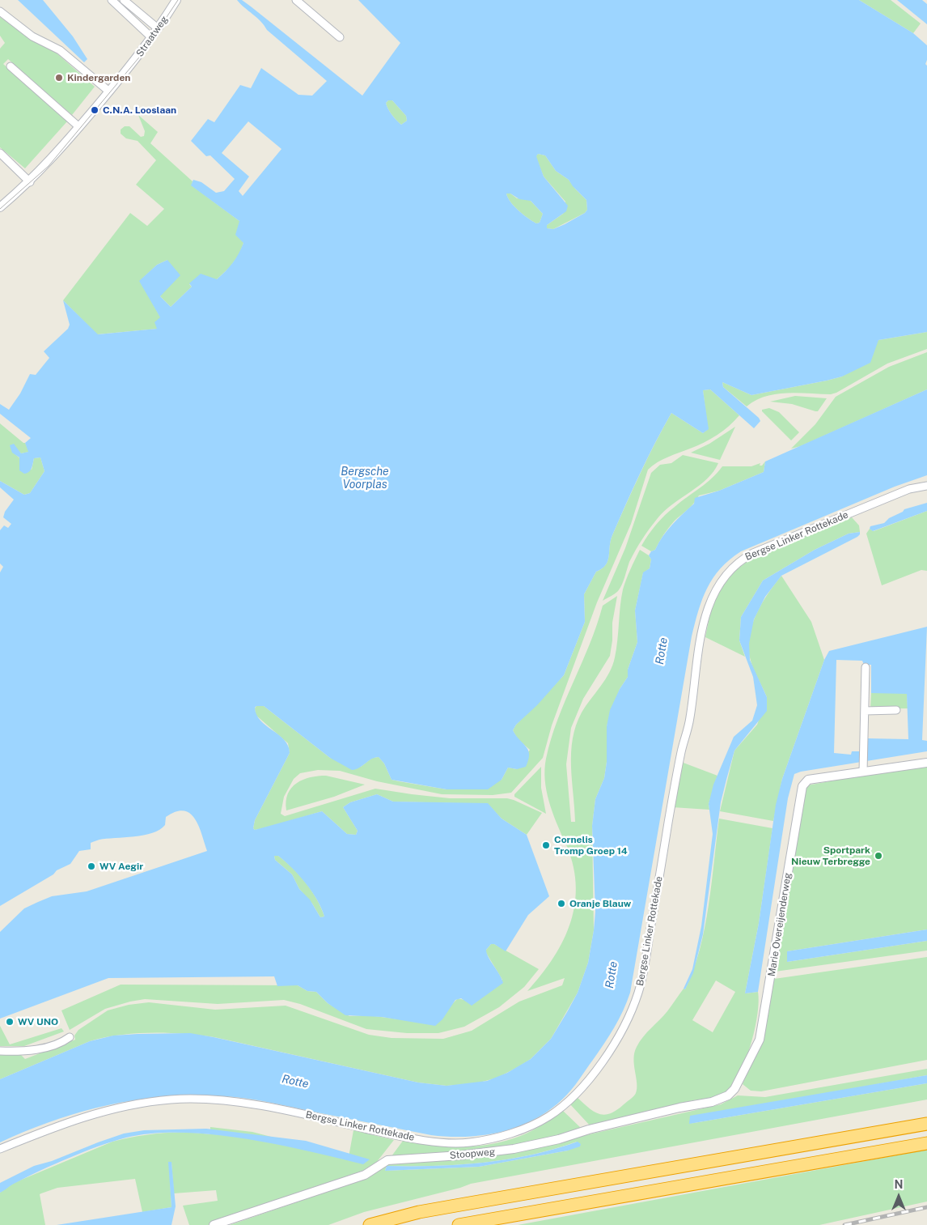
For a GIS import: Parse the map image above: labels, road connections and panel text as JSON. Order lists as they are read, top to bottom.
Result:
{
  "streets": {
    "street": [
      "Straatweg",
      "Bergse Linker Rottekade",
      "Marie Overeijenderweg",
      "Stoopweg"
    ]
  },
  "crossings": [
    ["Marie Overeijenderweg", "Stoopweg"]
  ],
  "water": ["Bergsche Voorplas", "Rotte"],
  "places": [
    "Kindergarden",
    "C.N.A. Looslaan",
    "Cornelis Tromp Groep 14",
    "Sportpark Nieuw Terbregge",
    "WV Aegir",
    "Oranje Blauw",
    "WV UNO"
  ],
  "north": "top"
}
